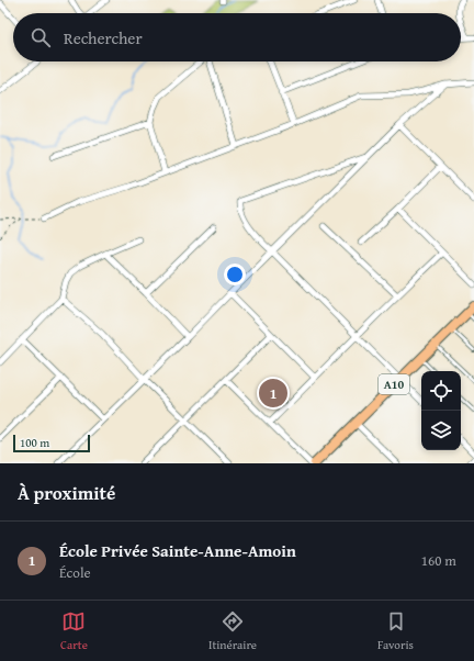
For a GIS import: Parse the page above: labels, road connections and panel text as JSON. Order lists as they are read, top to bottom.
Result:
{
  "streets": {
    "main road": ["A10"]
  },
  "scale_bar": "100 m",
  "page": {
    "search": "Rechercher",
    "pins": "1",
    "scale": "100 m",
    "heading": "À proximité",
    "list": [
      {
        "mark": "1",
        "name": "École Privée Sainte-Anne-Amoin",
        "note": "École",
        "value": "160 m"
      }
    ],
    "nav": ["Carte", "Itinéraire", "Favoris"]
  }
}
